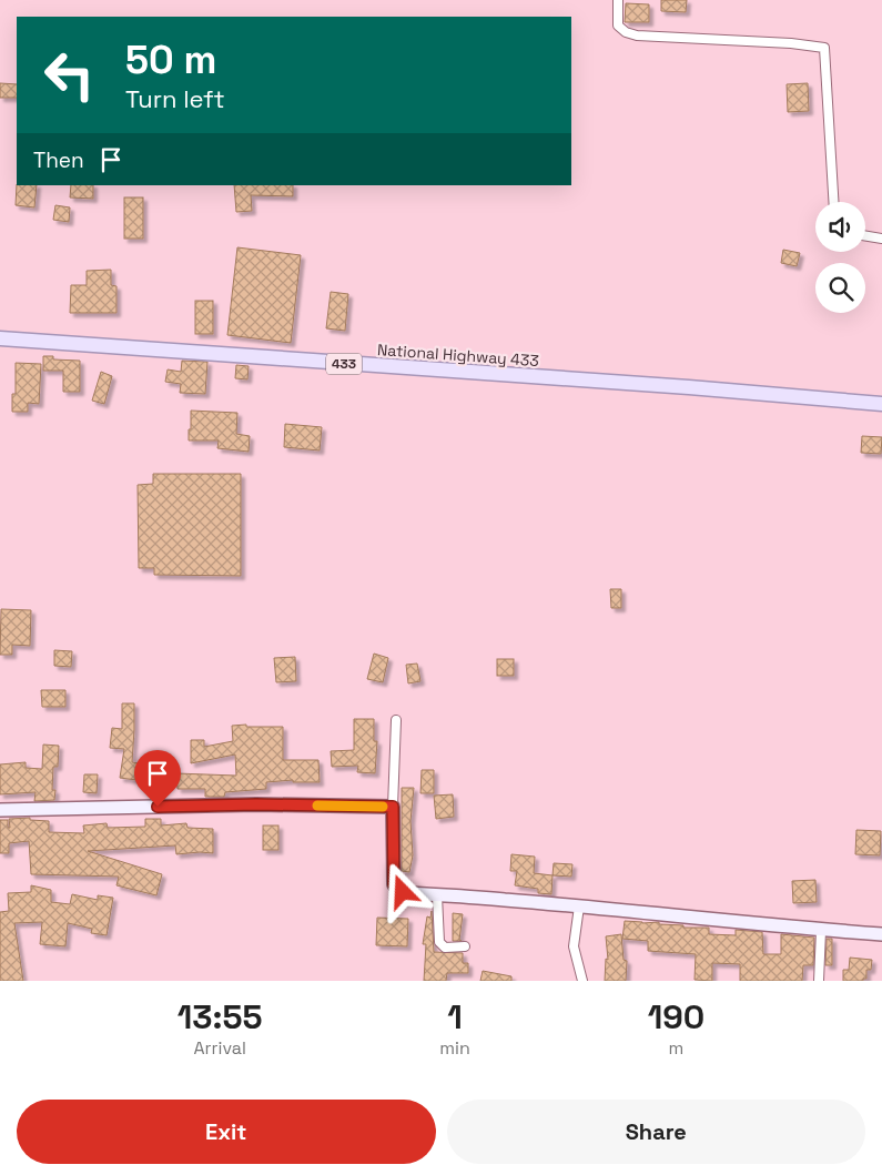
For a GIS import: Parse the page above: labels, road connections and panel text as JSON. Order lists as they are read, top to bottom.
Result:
{
  "streets": {
    "main road": ["National Highway 433", "433"]
  },
  "page": {
    "turn": ["50 m", "Turn left"],
    "then": "Then",
    "eta": [
      "13:55",
      "Arrival",
      "1",
      "min",
      "190",
      "m"
    ],
    "buttons": ["Exit", "Share"]
  }
}
